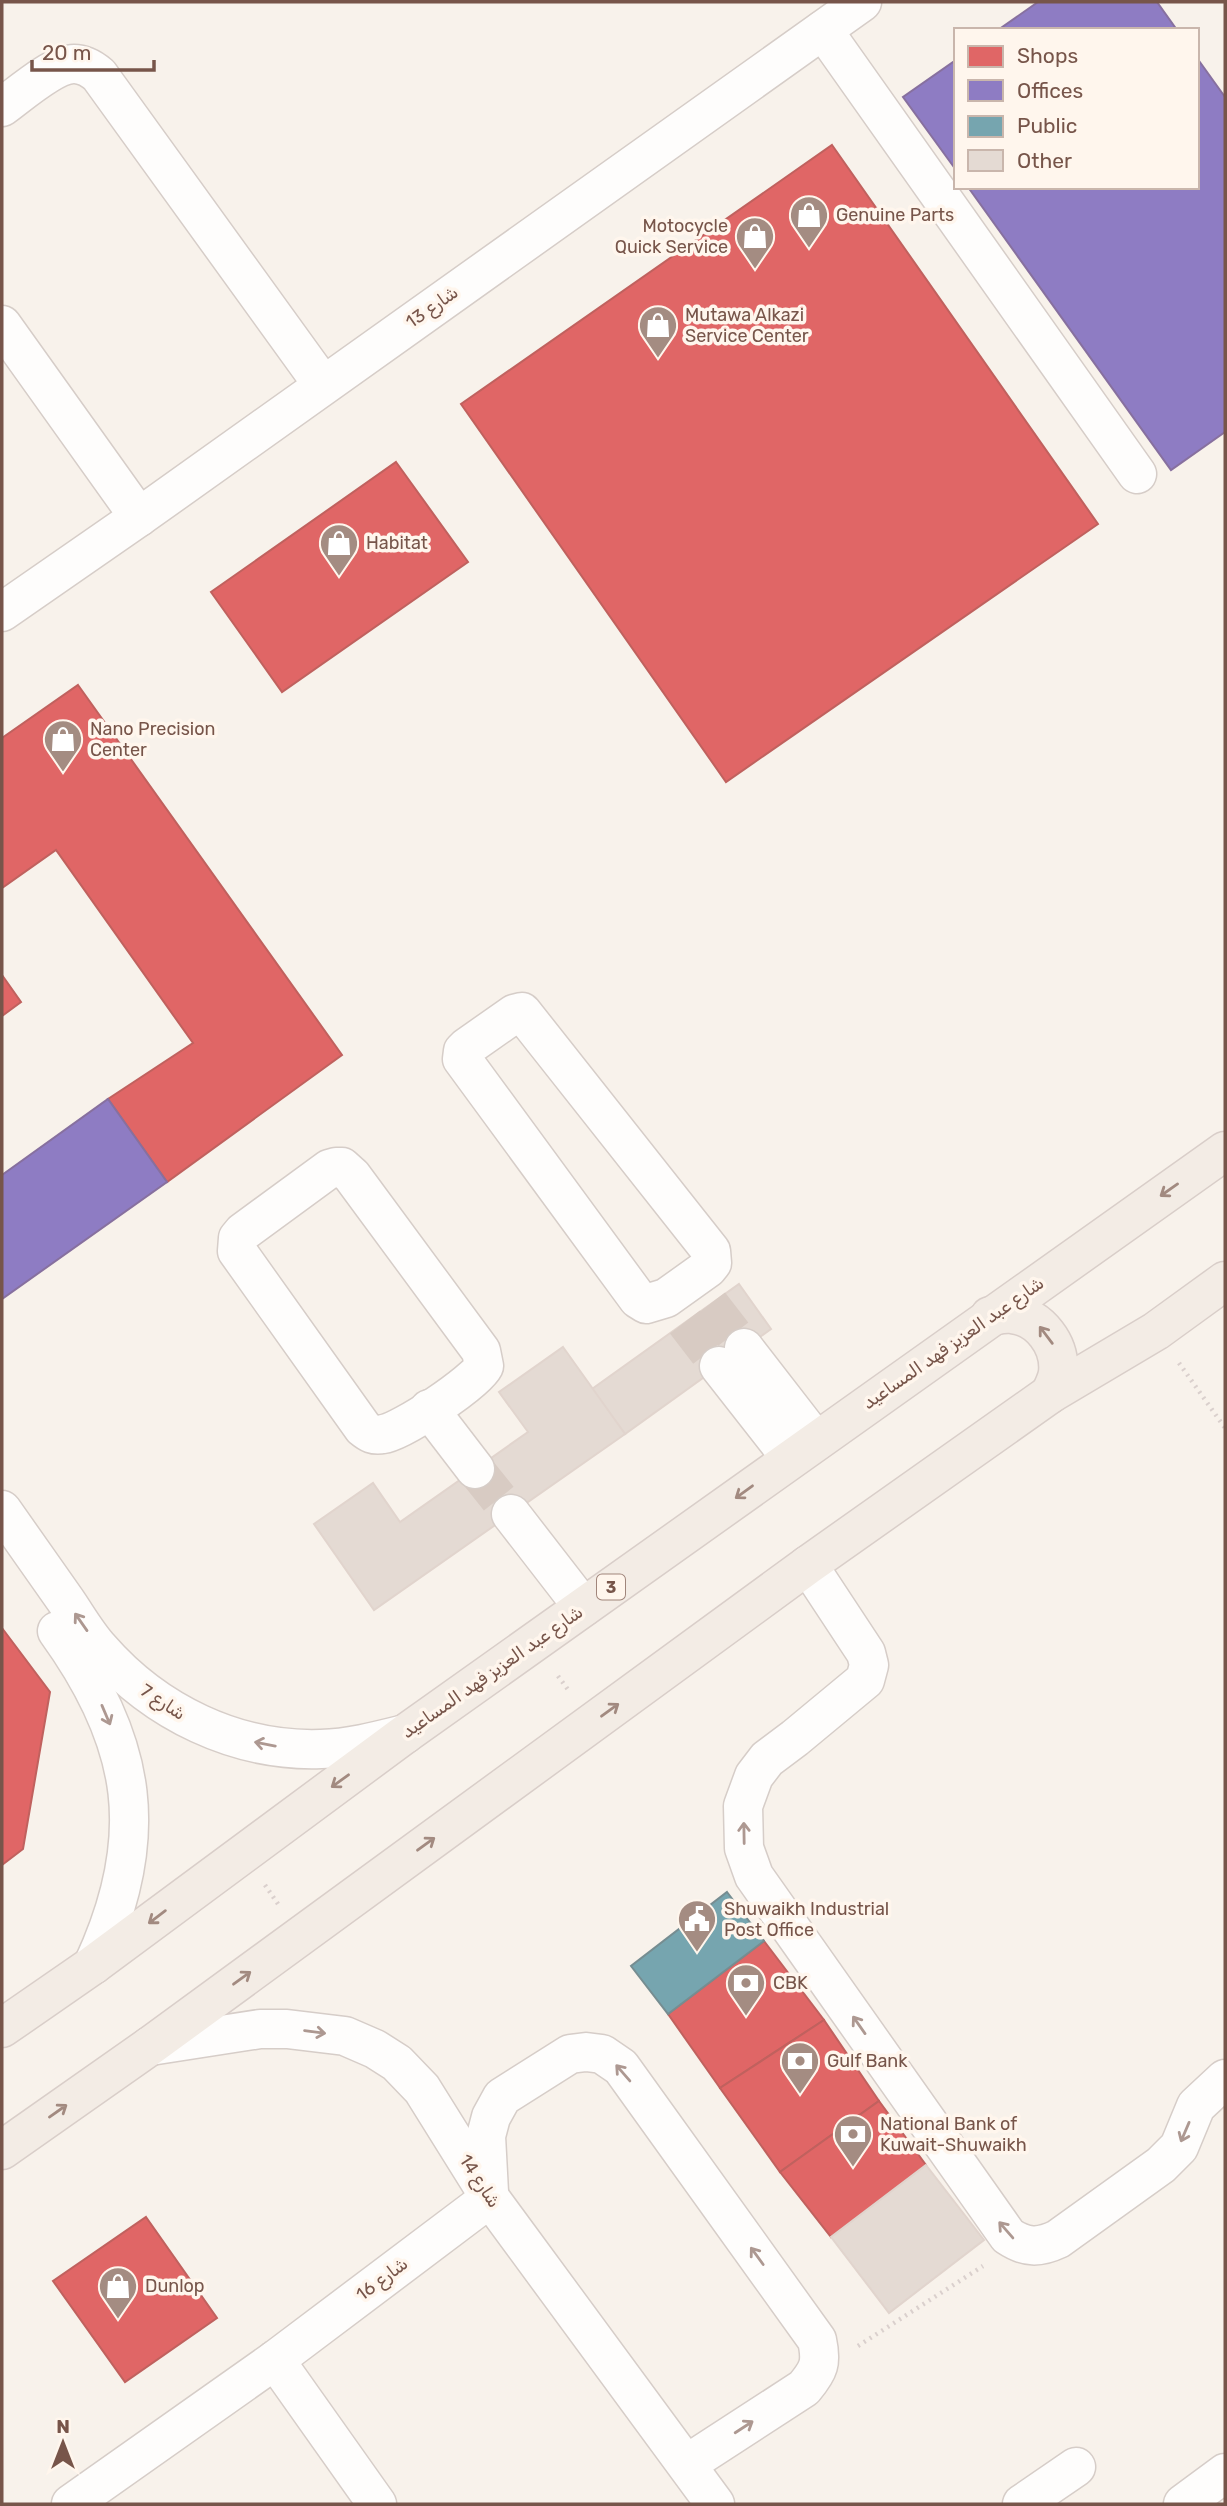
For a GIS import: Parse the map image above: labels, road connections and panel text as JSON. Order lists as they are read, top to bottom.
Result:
{
  "streets": {
    "main road": ["شارع عبد العزيز فهد المساعيد", "3"],
    "street": [
      "شارع 13",
      "شارع 7",
      "شارع 14",
      "شارع 16"
    ]
  },
  "crossings": [
    ["شارع عبد العزيز فهد المساعيد", "شارع 7"],
    ["شارع 14", "شارع 16"]
  ],
  "one_way": ["شارع 7", "شارع 14"],
  "places": {
    "shop": [
      "Genuine Parts",
      "Motocycle Quick Service",
      "Mutawa Alkazi Service Center",
      "Habitat",
      "Nano Precision Center",
      "Dunlop"
    ],
    "public building": ["Shuwaikh Industrial Post Office"],
    "bank": ["CBK", "Gulf Bank", "National Bank of Kuwait-Shuwaikh"]
  },
  "legend": [
    "Shops",
    "Offices",
    "Public",
    "Other"
  ],
  "scale_bar": "20 m",
  "north": "top"
}
